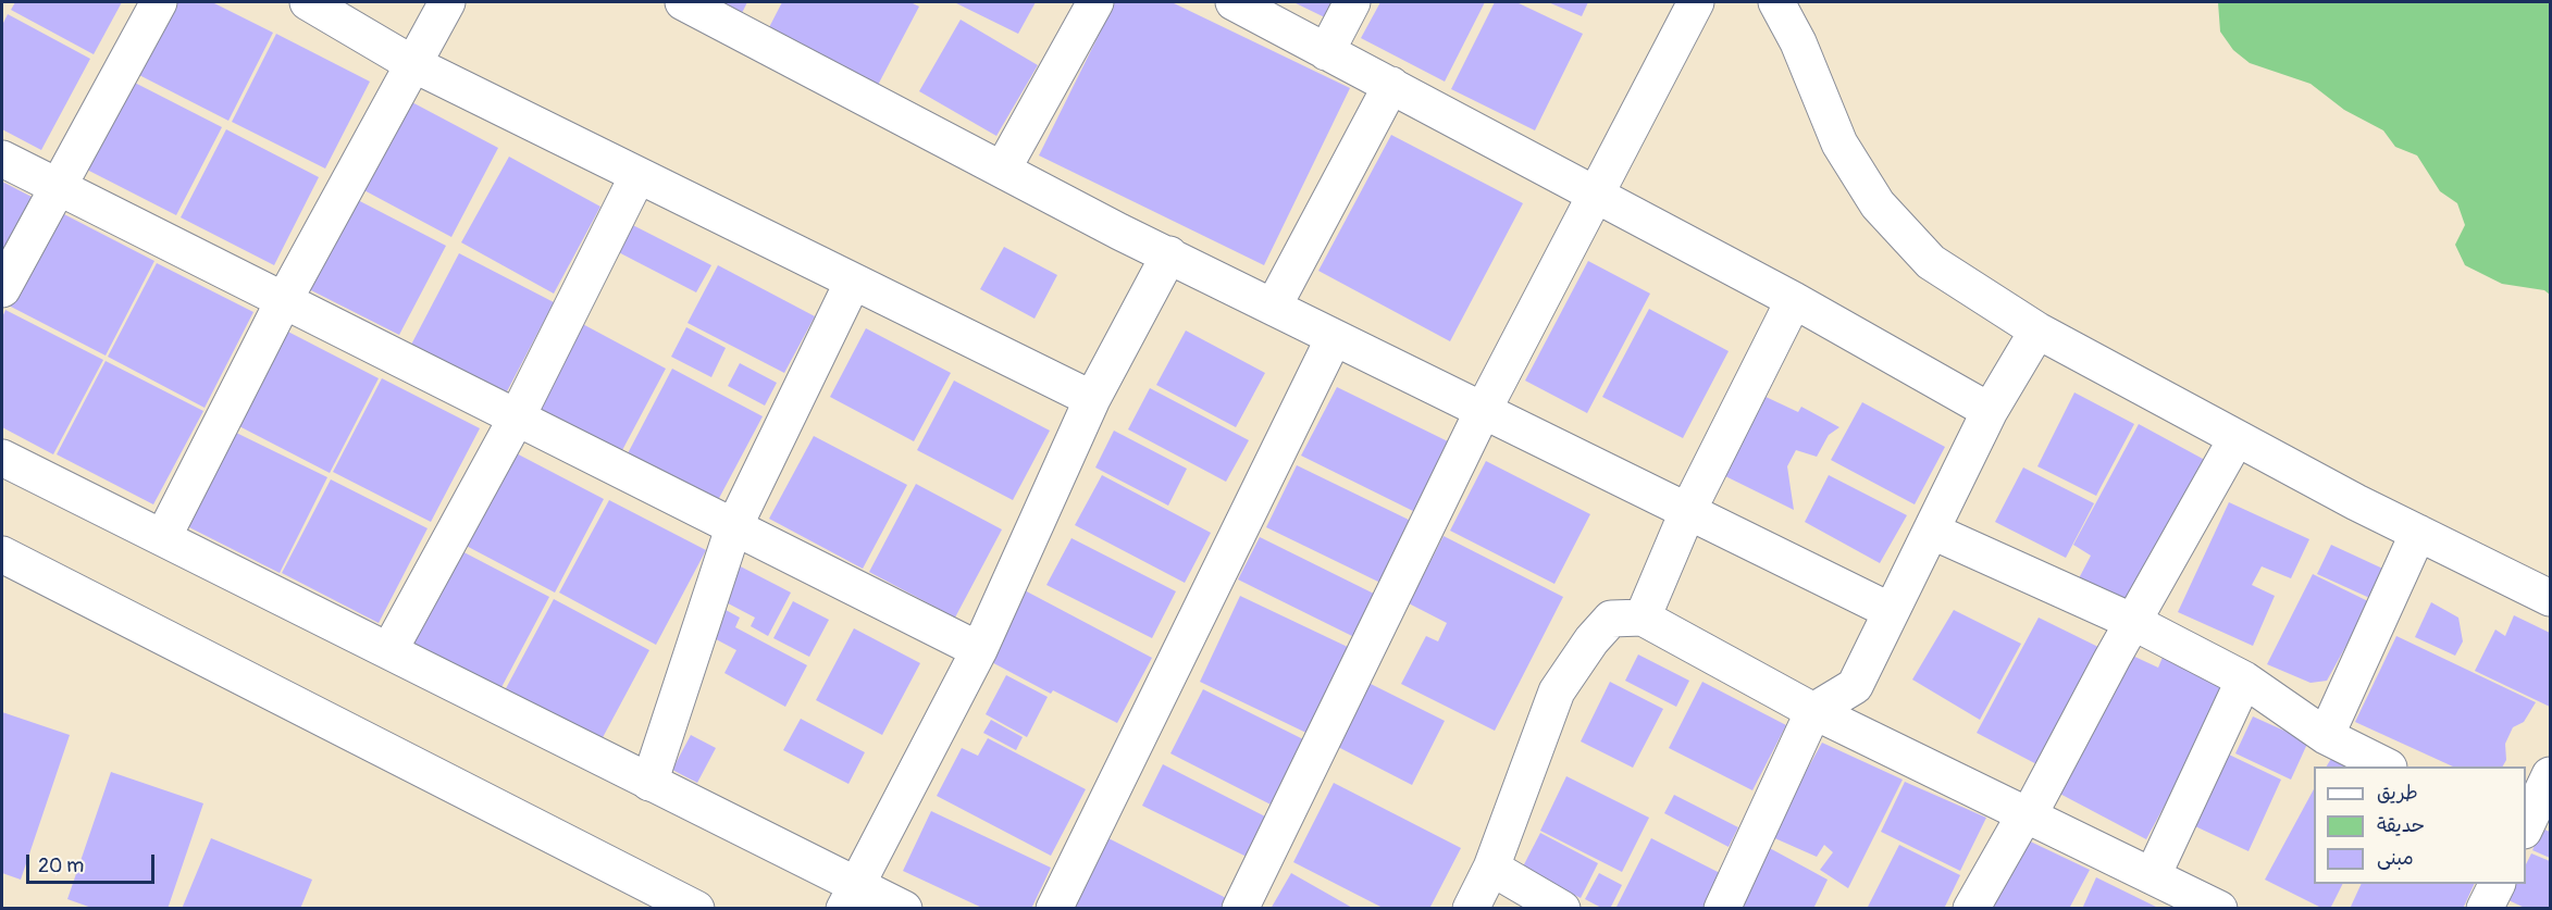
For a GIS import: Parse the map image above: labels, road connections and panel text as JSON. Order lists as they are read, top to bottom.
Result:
{
  "legend": ["طريق", "حديقة", "مبنى"],
  "scale_bar": "20 m"
}
